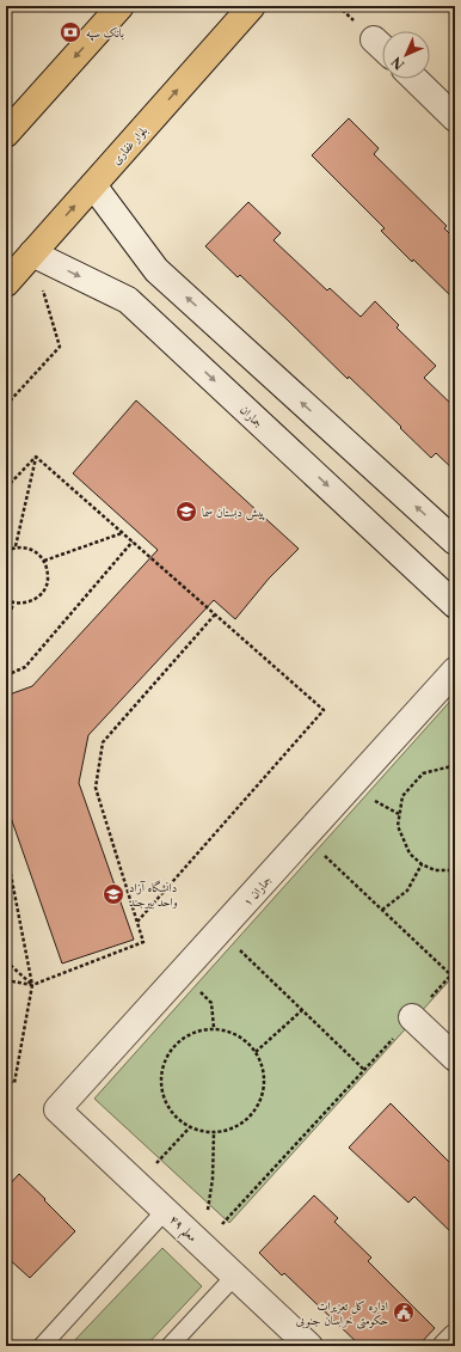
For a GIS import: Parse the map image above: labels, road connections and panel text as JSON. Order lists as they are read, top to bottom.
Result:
{
  "streets": {
    "main road": ["بلوار غفاری"],
    "street": ["جماران", "جماران ۱", "معلم ۴۹"]
  },
  "crossings": [
    ["بلوار غفاری", "جماران"],
    ["جماران ۱", "معلم ۴۹"]
  ],
  "places": {
    "bank": ["بانک سپه"],
    "school or university": ["پیش دبستان سما", "دانشگاه آزاد واحد بیرجند"],
    "public building": ["اداره کل تعزیرات حکومتی خراسان جنوبی"]
  },
  "north": "bottom left"
}
